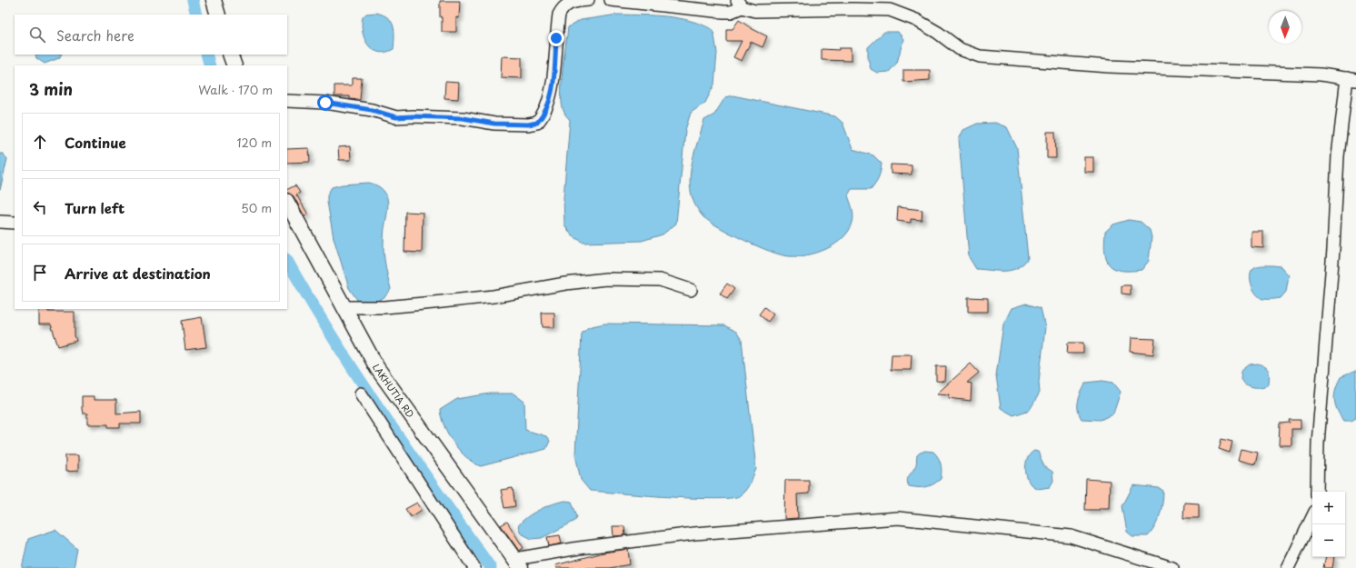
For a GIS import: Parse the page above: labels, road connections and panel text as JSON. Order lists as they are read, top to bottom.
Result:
{
  "streets": {
    "street": ["LAKHUTIA RD"]
  },
  "north": "bottom",
  "page": {
    "search": "Search here",
    "heading": ["3 min", "Walk · 170 m"],
    "list": [
      ["Continue", "120 m"],
      ["Turn left", "50 m"],
      "Arrive at destination"
    ],
    "map_buttons": ["+", "−"]
  }
}
